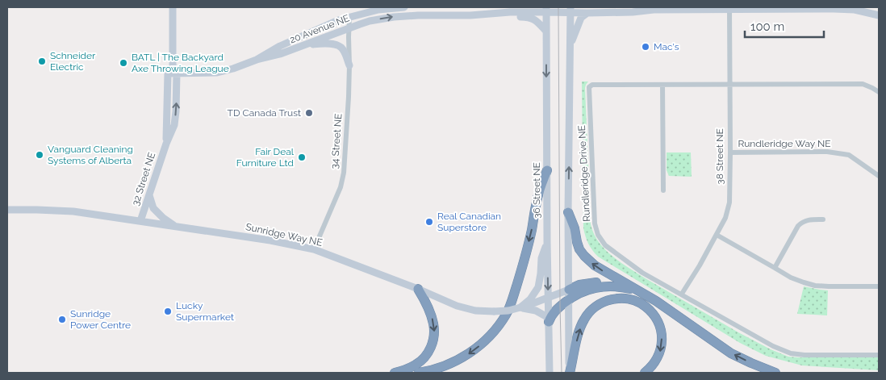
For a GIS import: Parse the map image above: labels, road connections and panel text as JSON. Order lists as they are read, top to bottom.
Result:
{
  "streets": {
    "street": [
      "20 Avenue NE",
      "34 Street NE",
      "Rundleridge Way NE",
      "38 Street NE",
      "Rundleridge Drive NE",
      "32 Street NE",
      "36 Street NE",
      "Sunridge Way NE"
    ]
  },
  "crossings": [
    ["20 Avenue NE", "34 Street NE"],
    ["20 Avenue NE", "32 Street NE"],
    ["20 Avenue NE", "36 Street NE"],
    ["34 Street NE", "Sunridge Way NE"],
    ["Rundleridge Way NE", "38 Street NE"],
    ["38 Street NE", "Rundleridge Drive NE"],
    ["32 Street NE", "Sunridge Way NE"],
    ["36 Street NE", "Sunridge Way NE"]
  ],
  "places": [
    "Mac's",
    "Schneider Electric",
    "BATL | The Backyard Axe Throwing League",
    "TD Canada Trust",
    "Vanguard Cleaning Systems of Alberta",
    "Fair Deal Furniture Ltd",
    "Real Canadian Superstore",
    "Lucky Supermarket",
    "Sunridge Power Centre"
  ],
  "scale_bar": "100 m"
}
